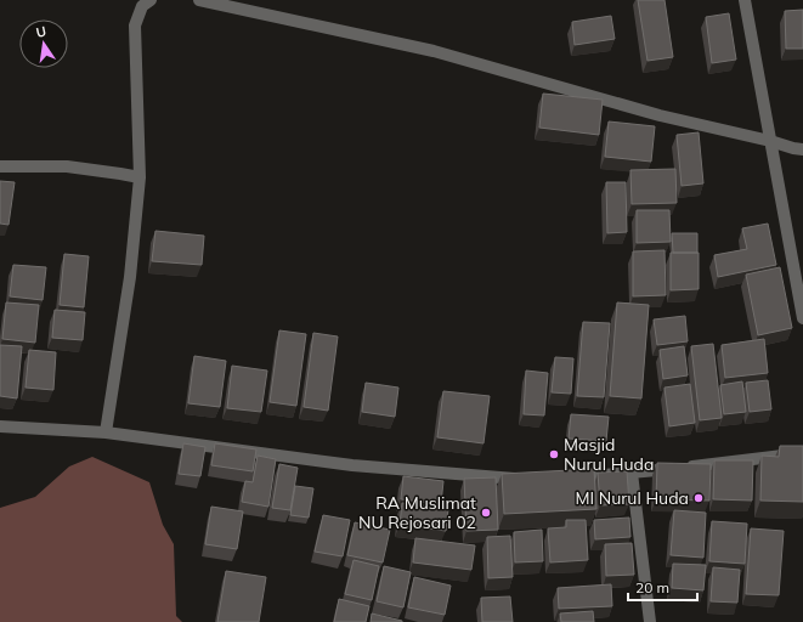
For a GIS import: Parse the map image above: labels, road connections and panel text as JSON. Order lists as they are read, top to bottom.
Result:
{
  "places": ["Masjid Nurul Huda", "MI Nurul Huda", "RA Muslimat NU Rejosari 02"],
  "scale_bar": "20 m",
  "north": "top"
}
